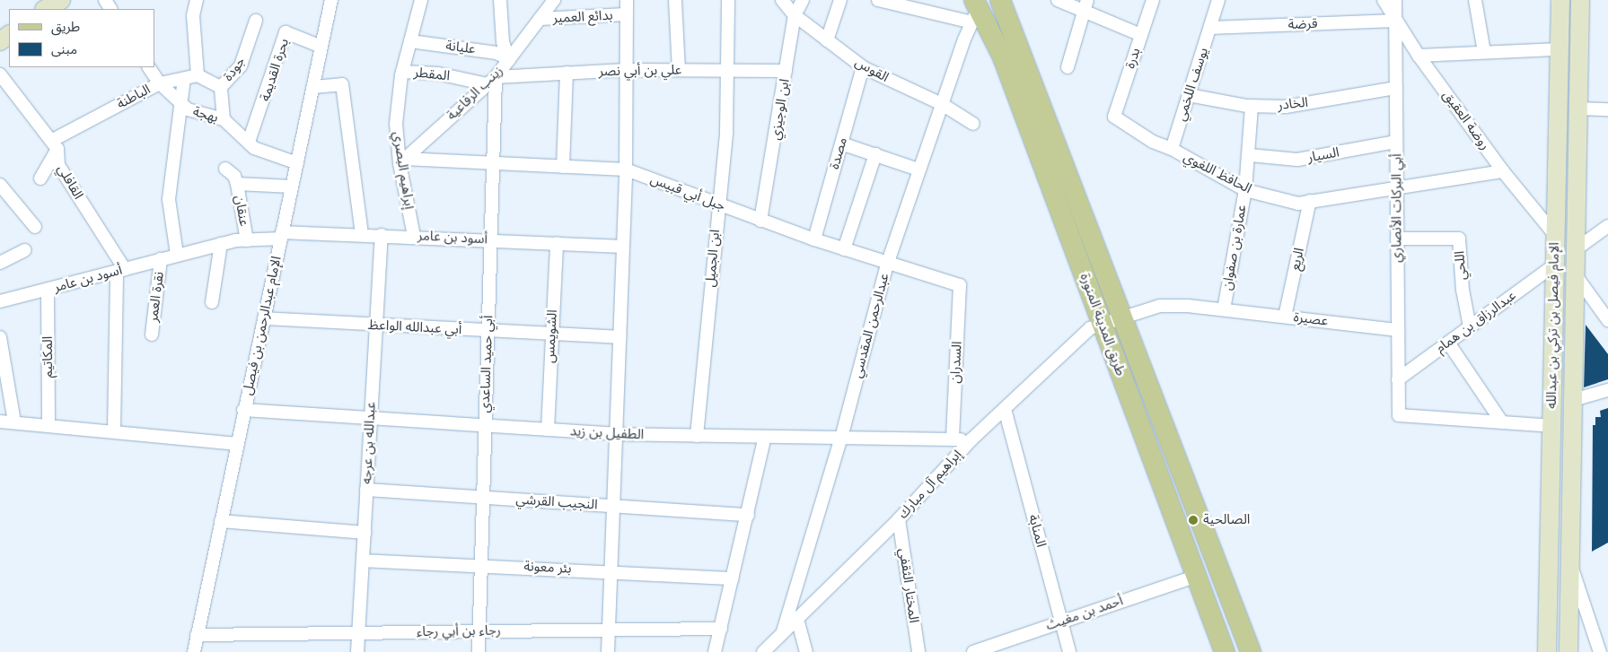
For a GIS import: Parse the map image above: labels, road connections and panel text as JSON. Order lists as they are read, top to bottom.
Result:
{
  "streets": {
    "main road": ["طريق المدينة المنورة", "الإمام فيصل بن تركي بن عبدالله"],
    "street": [
      "بدائع العمير",
      "قرضة",
      "عليانة",
      "بدرة",
      "جودة",
      "بحرة القديمة",
      "القوس",
      "علي بن أبي نصر",
      "المقطر",
      "يوسف اللخمي",
      "زينب الرفاعية",
      "الباطنة",
      "الخادر",
      "ابن الوجيزي",
      "بهجة",
      "روضة العقيق",
      "مصدة",
      "السيار",
      "إبراهيم البصري",
      "الحافظ اللغوي",
      "القافلي",
      "جبل أبي قبيس",
      "أبي البركات الأنصاري",
      "عنقان",
      "أسود بن عامر",
      "عمارة بن صفوان",
      "ابن الجميل",
      "الريع",
      "اللحي",
      "نقرة العمر",
      "عصيرة",
      "عبدالرزاق بن همام",
      "الإمام عبدالرحمن بن فيصل",
      "عبدالرحمن المقدسي",
      "أبي عبدالله الواعظ",
      "الشويمس",
      "المكاتيم",
      "السدران",
      "أبي حميد الساعدي",
      "الطفيل بن زيد",
      "عبدالله بن عرجه",
      "إبراهيم آل مبارك",
      "النجيب القرشي",
      "المنابة",
      "بئر معونة",
      "المختار الثقفي",
      "أحمد بن مغيث",
      "رجاء بن أبي رجاء"
    ]
  },
  "crossings": [
    ["بدائع العمير", "زينب الرفاعية"],
    ["قرضة", "يوسف اللخمي"],
    ["قرضة", "روضة العقيق"],
    ["قرضة", "أبي البركات الأنصاري"],
    ["عليانة", "زينب الرفاعية"],
    ["عليانة", "إبراهيم البصري"],
    ["بدرة", "يوسف اللخمي"],
    ["بدرة", "الحافظ اللغوي"],
    ["جودة", "بهجة"],
    ["بحرة القديمة", "بهجة"],
    ["بحرة القديمة", "الإمام عبدالرحمن بن فيصل"],
    ["القوس", "ابن الوجيزي"],
    ["القوس", "مصدة"],
    ["القوس", "عبدالرحمن المقدسي"],
    ["علي بن أبي نصر", "المقطر"],
    ["علي بن أبي نصر", "زينب الرفاعية"],
    ["علي بن أبي نصر", "ابن الوجيزي"],
    ["علي بن أبي نصر", "ابن الجميل"],
    ["علي بن أبي نصر", "أبي حميد الساعدي"],
    ["المقطر", "زينب الرفاعية"],
    ["المقطر", "إبراهيم البصري"],
    ["المقطر", "أبي حميد الساعدي"],
    ["يوسف اللخمي", "الخادر"],
    ["يوسف اللخمي", "الحافظ اللغوي"],
    ["زينب الرفاعية", "جبل أبي قبيس"],
    ["زينب الرفاعية", "أبي حميد الساعدي"],
    ["الباطنة", "بهجة"],
    ["الباطنة", "القافلي"],
    ["الخادر", "أبي البركات الأنصاري"],
    ["الخادر", "عمارة بن صفوان"],
    ["ابن الوجيزي", "جبل أبي قبيس"],
    ["بهجة", "الإمام عبدالرحمن بن فيصل"],
    ["روضة العقيق", "الحافظ اللغوي"],
    ["روضة العقيق", "أبي البركات الأنصاري"],
    ["روضة العقيق", "الإمام فيصل بن تركي بن عبدالله"],
    ["مصدة", "جبل أبي قبيس"],
    ["السيار", "أبي البركات الأنصاري"],
    ["السيار", "عمارة بن صفوان"],
    ["إبراهيم البصري", "أسود بن عامر"],
    ["الحافظ اللغوي", "أبي البركات الأنصاري"],
    ["الحافظ اللغوي", "عمارة بن صفوان"],
    ["الحافظ اللغوي", "الريع"],
    ["القافلي", "أسود بن عامر"],
    ["جبل أبي قبيس", "ابن الجميل"],
    ["جبل أبي قبيس", "عبدالرحمن المقدسي"],
    ["جبل أبي قبيس", "السدران"],
    ["جبل أبي قبيس", "أبي حميد الساعدي"],
    ["أبي البركات الأنصاري", "اللحي"],
    ["أبي البركات الأنصاري", "عصيرة"],
    ["أبي البركات الأنصاري", "عبدالرزاق بن همام"],
    ["عنقان", "أسود بن عامر"],
    ["عنقان", "الإمام عبدالرحمن بن فيصل"],
    ["أسود بن عامر", "نقرة العمر"],
    ["أسود بن عامر", "الإمام عبدالرحمن بن فيصل"],
    ["أسود بن عامر", "الشويمس"],
    ["أسود بن عامر", "المكاتيم"],
    ["أسود بن عامر", "أبي حميد الساعدي"],
    ["أسود بن عامر", "عبدالله بن عرجه"],
    ["عمارة بن صفوان", "عصيرة"],
    ["ابن الجميل", "الطفيل بن زيد"],
    ["الريع", "عصيرة"],
    ["اللحي", "عبدالرزاق بن همام"],
    ["عصيرة", "طريق المدينة المنورة"],
    ["عصيرة", "إبراهيم آل مبارك"],
    ["عبدالرزاق بن همام", "الإمام فيصل بن تركي بن عبدالله"],
    ["طريق المدينة المنورة", "عبدالرحمن المقدسي"],
    ["طريق المدينة المنورة", "إبراهيم آل مبارك"],
    ["طريق المدينة المنورة", "أحمد بن مغيث"],
    ["الإمام عبدالرحمن بن فيصل", "أبي عبدالله الواعظ"],
    ["الإمام عبدالرحمن بن فيصل", "الطفيل بن زيد"],
    ["الإمام عبدالرحمن بن فيصل", "رجاء بن أبي رجاء"],
    ["عبدالرحمن المقدسي", "الطفيل بن زيد"],
    ["عبدالرحمن المقدسي", "إبراهيم آل مبارك"],
    ["أبي عبدالله الواعظ", "الشويمس"],
    ["أبي عبدالله الواعظ", "أبي حميد الساعدي"],
    ["أبي عبدالله الواعظ", "عبدالله بن عرجه"],
    ["الشويمس", "الطفيل بن زيد"],
    ["السدران", "الطفيل بن زيد"],
    ["أبي حميد الساعدي", "الطفيل بن زيد"],
    ["أبي حميد الساعدي", "النجيب القرشي"],
    ["أبي حميد الساعدي", "بئر معونة"],
    ["أبي حميد الساعدي", "رجاء بن أبي رجاء"],
    ["الطفيل بن زيد", "عبدالله بن عرجه"],
    ["الطفيل بن زيد", "إبراهيم آل مبارك"],
    ["عبدالله بن عرجه", "النجيب القرشي"],
    ["عبدالله بن عرجه", "بئر معونة"],
    ["عبدالله بن عرجه", "رجاء بن أبي رجاء"],
    ["إبراهيم آل مبارك", "المنابة"],
    ["إبراهيم آل مبارك", "المختار الثقفي"],
    ["المنابة", "أحمد بن مغيث"]
  ],
  "places": ["الصالحية"],
  "legend": ["طريق", "مبنى"]
}
